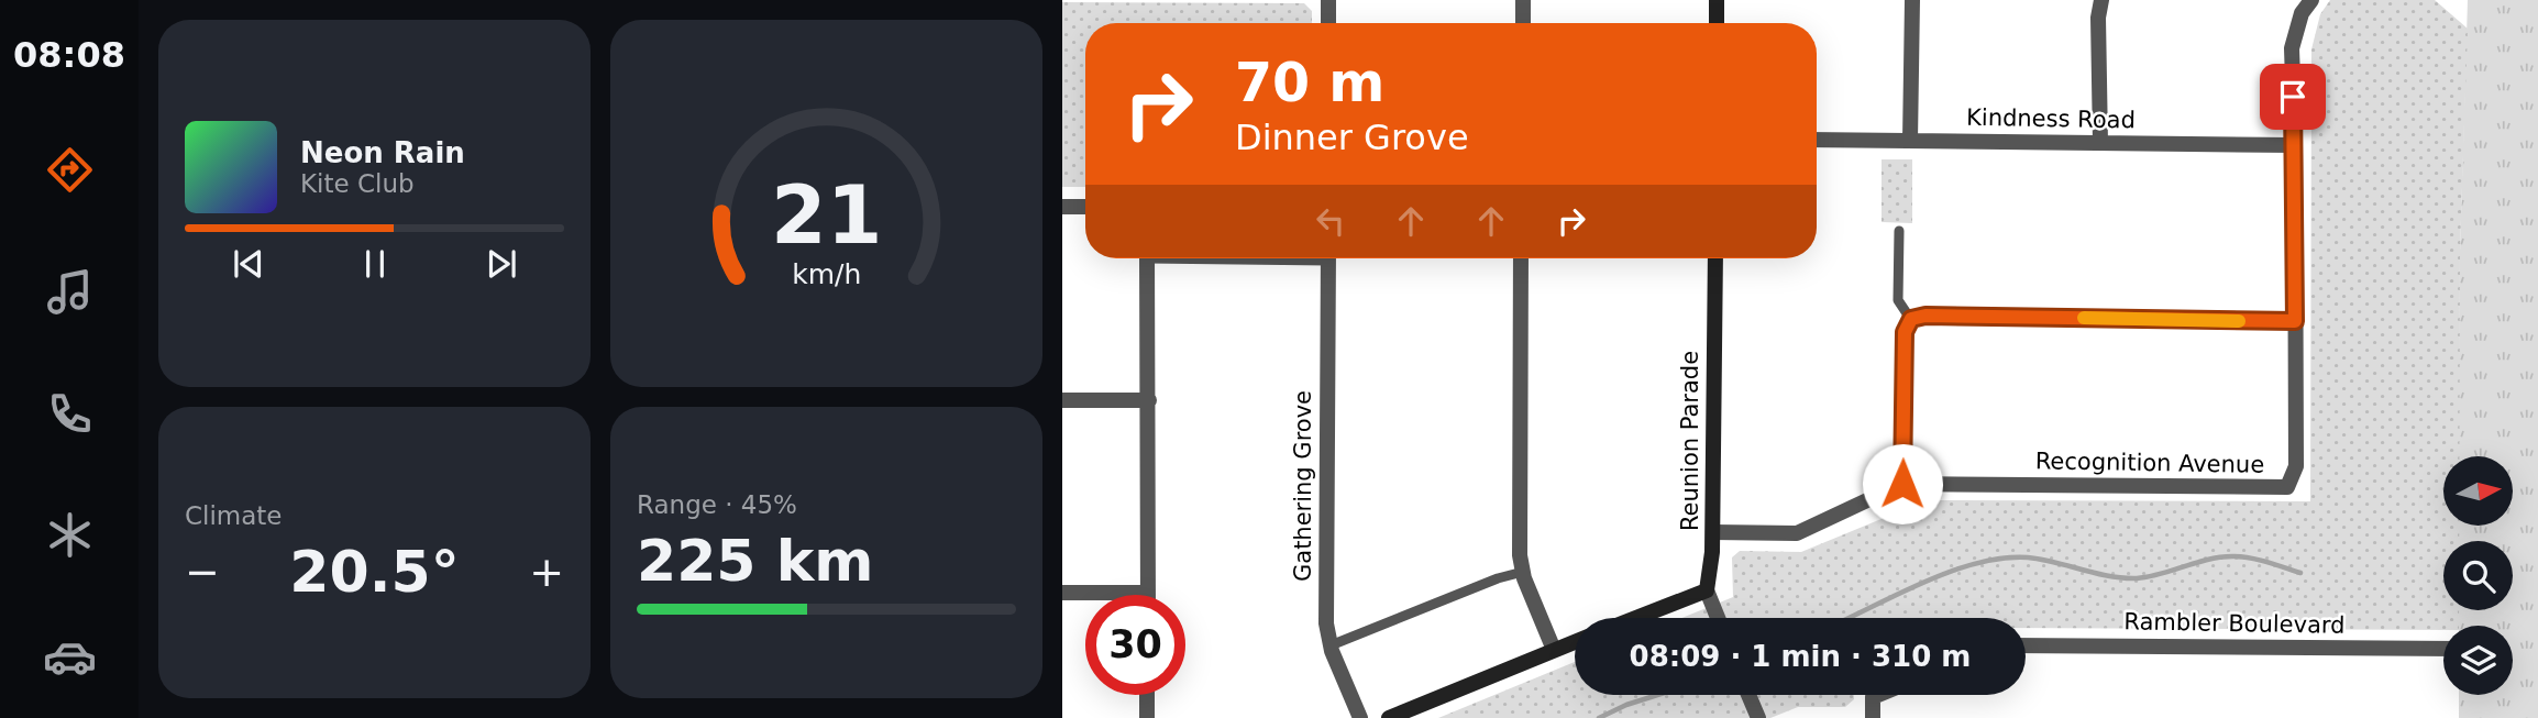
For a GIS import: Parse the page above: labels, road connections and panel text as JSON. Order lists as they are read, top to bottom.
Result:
{
  "streets": {
    "street": [
      "Kindness Road",
      "Reunion Parade",
      "Recognition Avenue",
      "Gathering Grove",
      "Rambler Boulevard"
    ]
  },
  "crossings": [
    ["Kindness Road", "Recognition Avenue"],
    ["Reunion Parade", "Recognition Avenue"]
  ],
  "north": "right",
  "page": {
    "tabs": "08:08",
    "turn": ["70 m", "Dinner Grove"],
    "song": ["Neon Rain", "Kite Club"],
    "tile": [
      "Climate",
      ["Range · 45%", "225 km"]
    ],
    "heat": ["−", "20.5°", "+"],
    "limit": "30",
    "trip": "08:09 · 1 min · 310 m",
    "gauge": ["21", "km/h"]
  }
}
